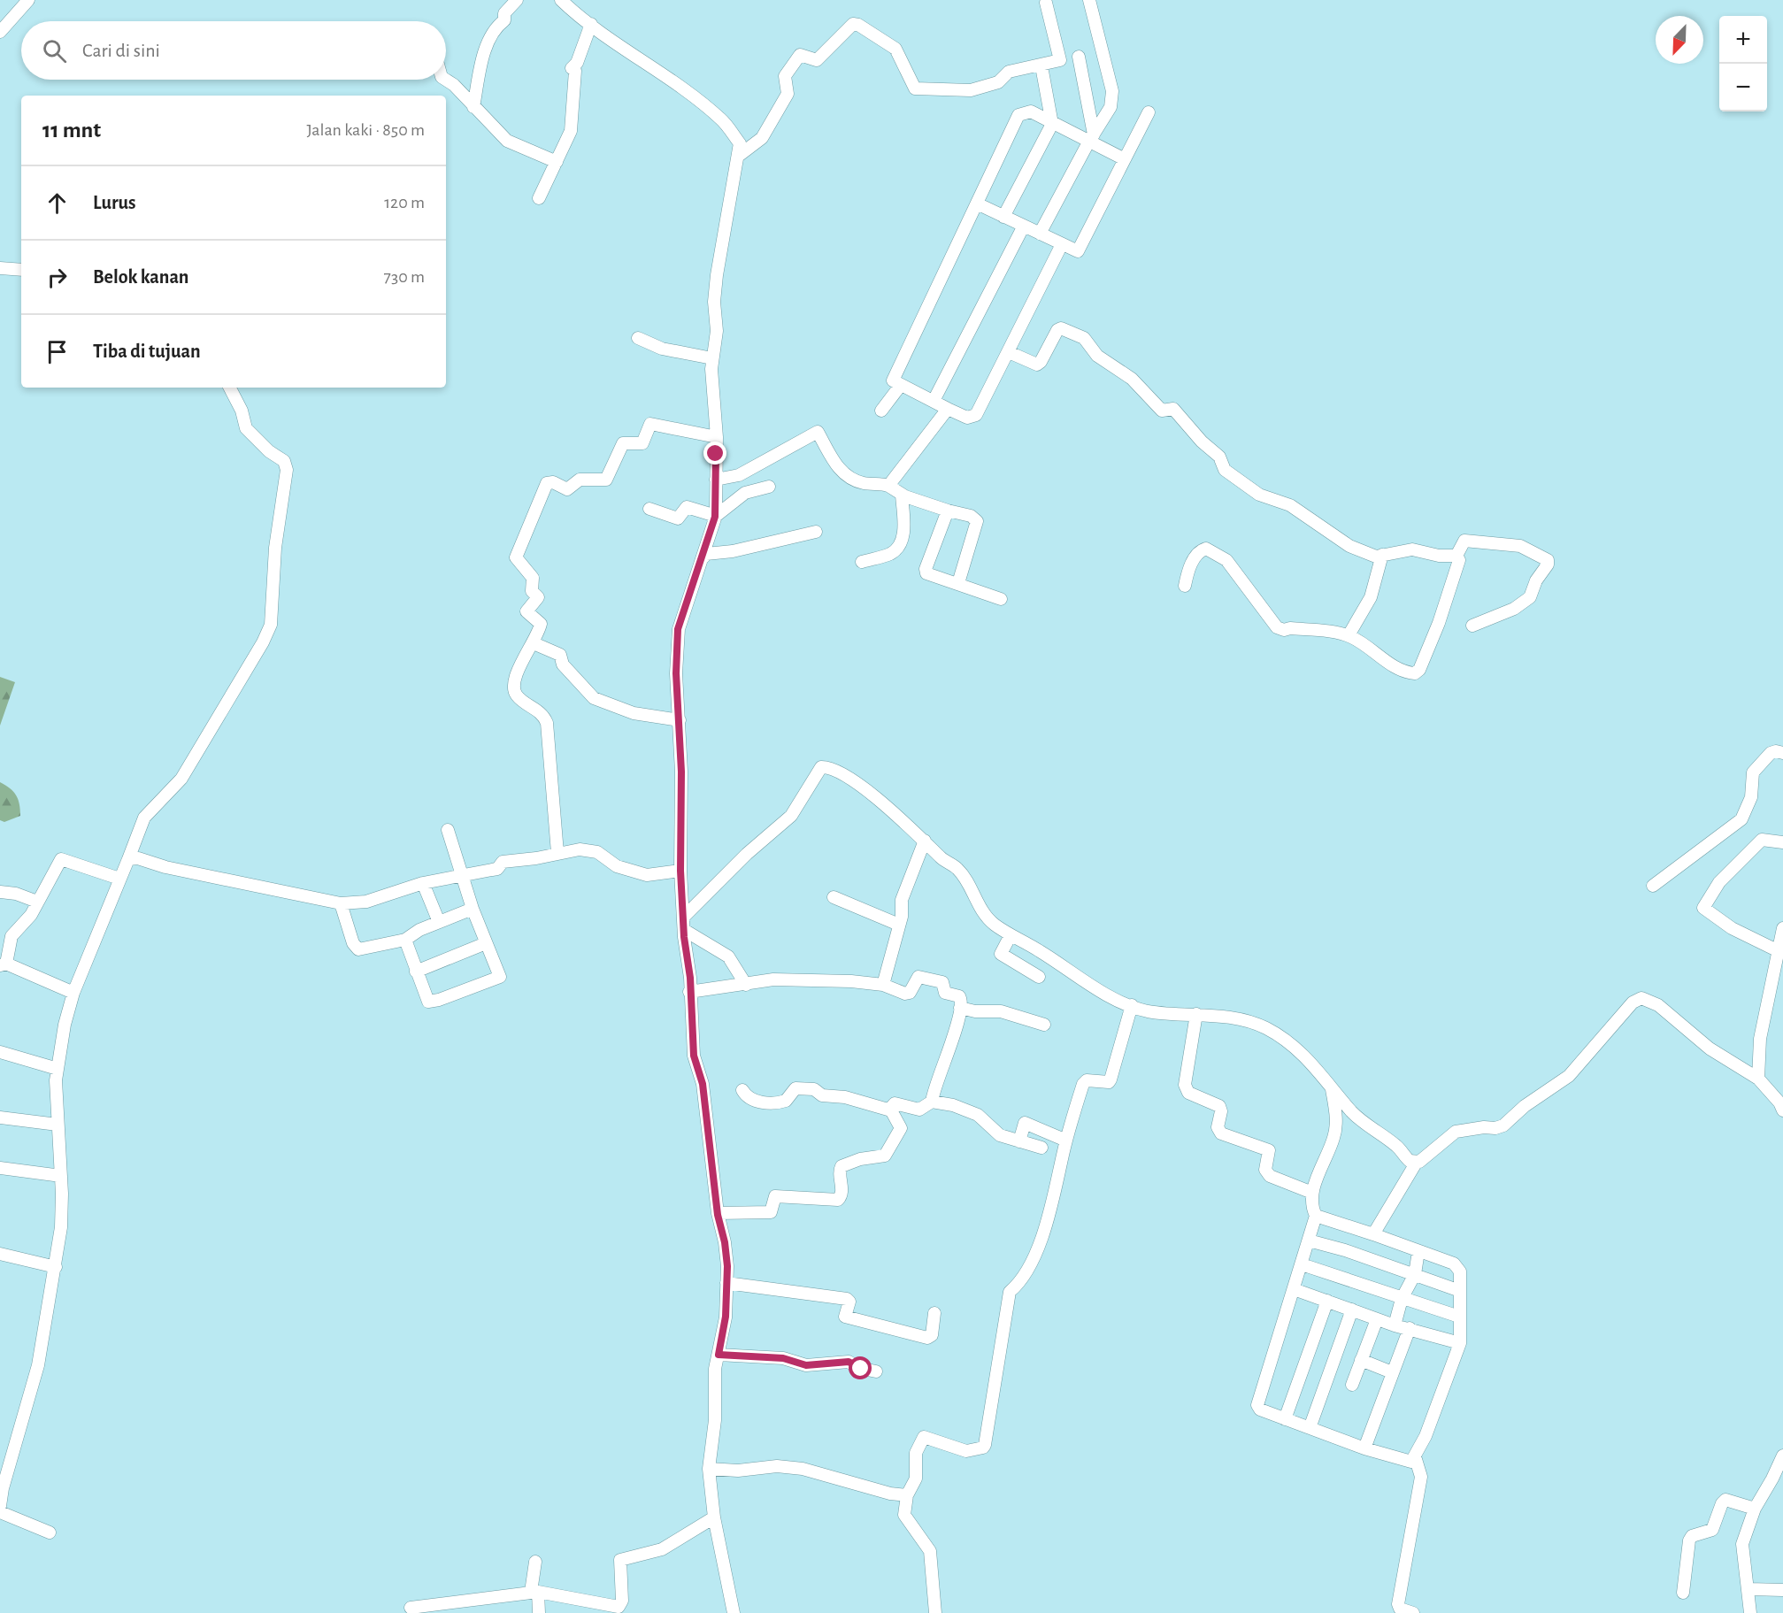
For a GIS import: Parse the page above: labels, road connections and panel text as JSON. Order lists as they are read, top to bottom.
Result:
{
  "north": "bottom left",
  "page": {
    "map_buttons": ["+", "−"],
    "search": "Cari di sini",
    "heading": ["11 mnt", "Jalan kaki · 850 m"],
    "list": [
      ["Lurus", "120 m"],
      ["Belok kanan", "730 m"],
      "Tiba di tujuan"
    ]
  }
}
